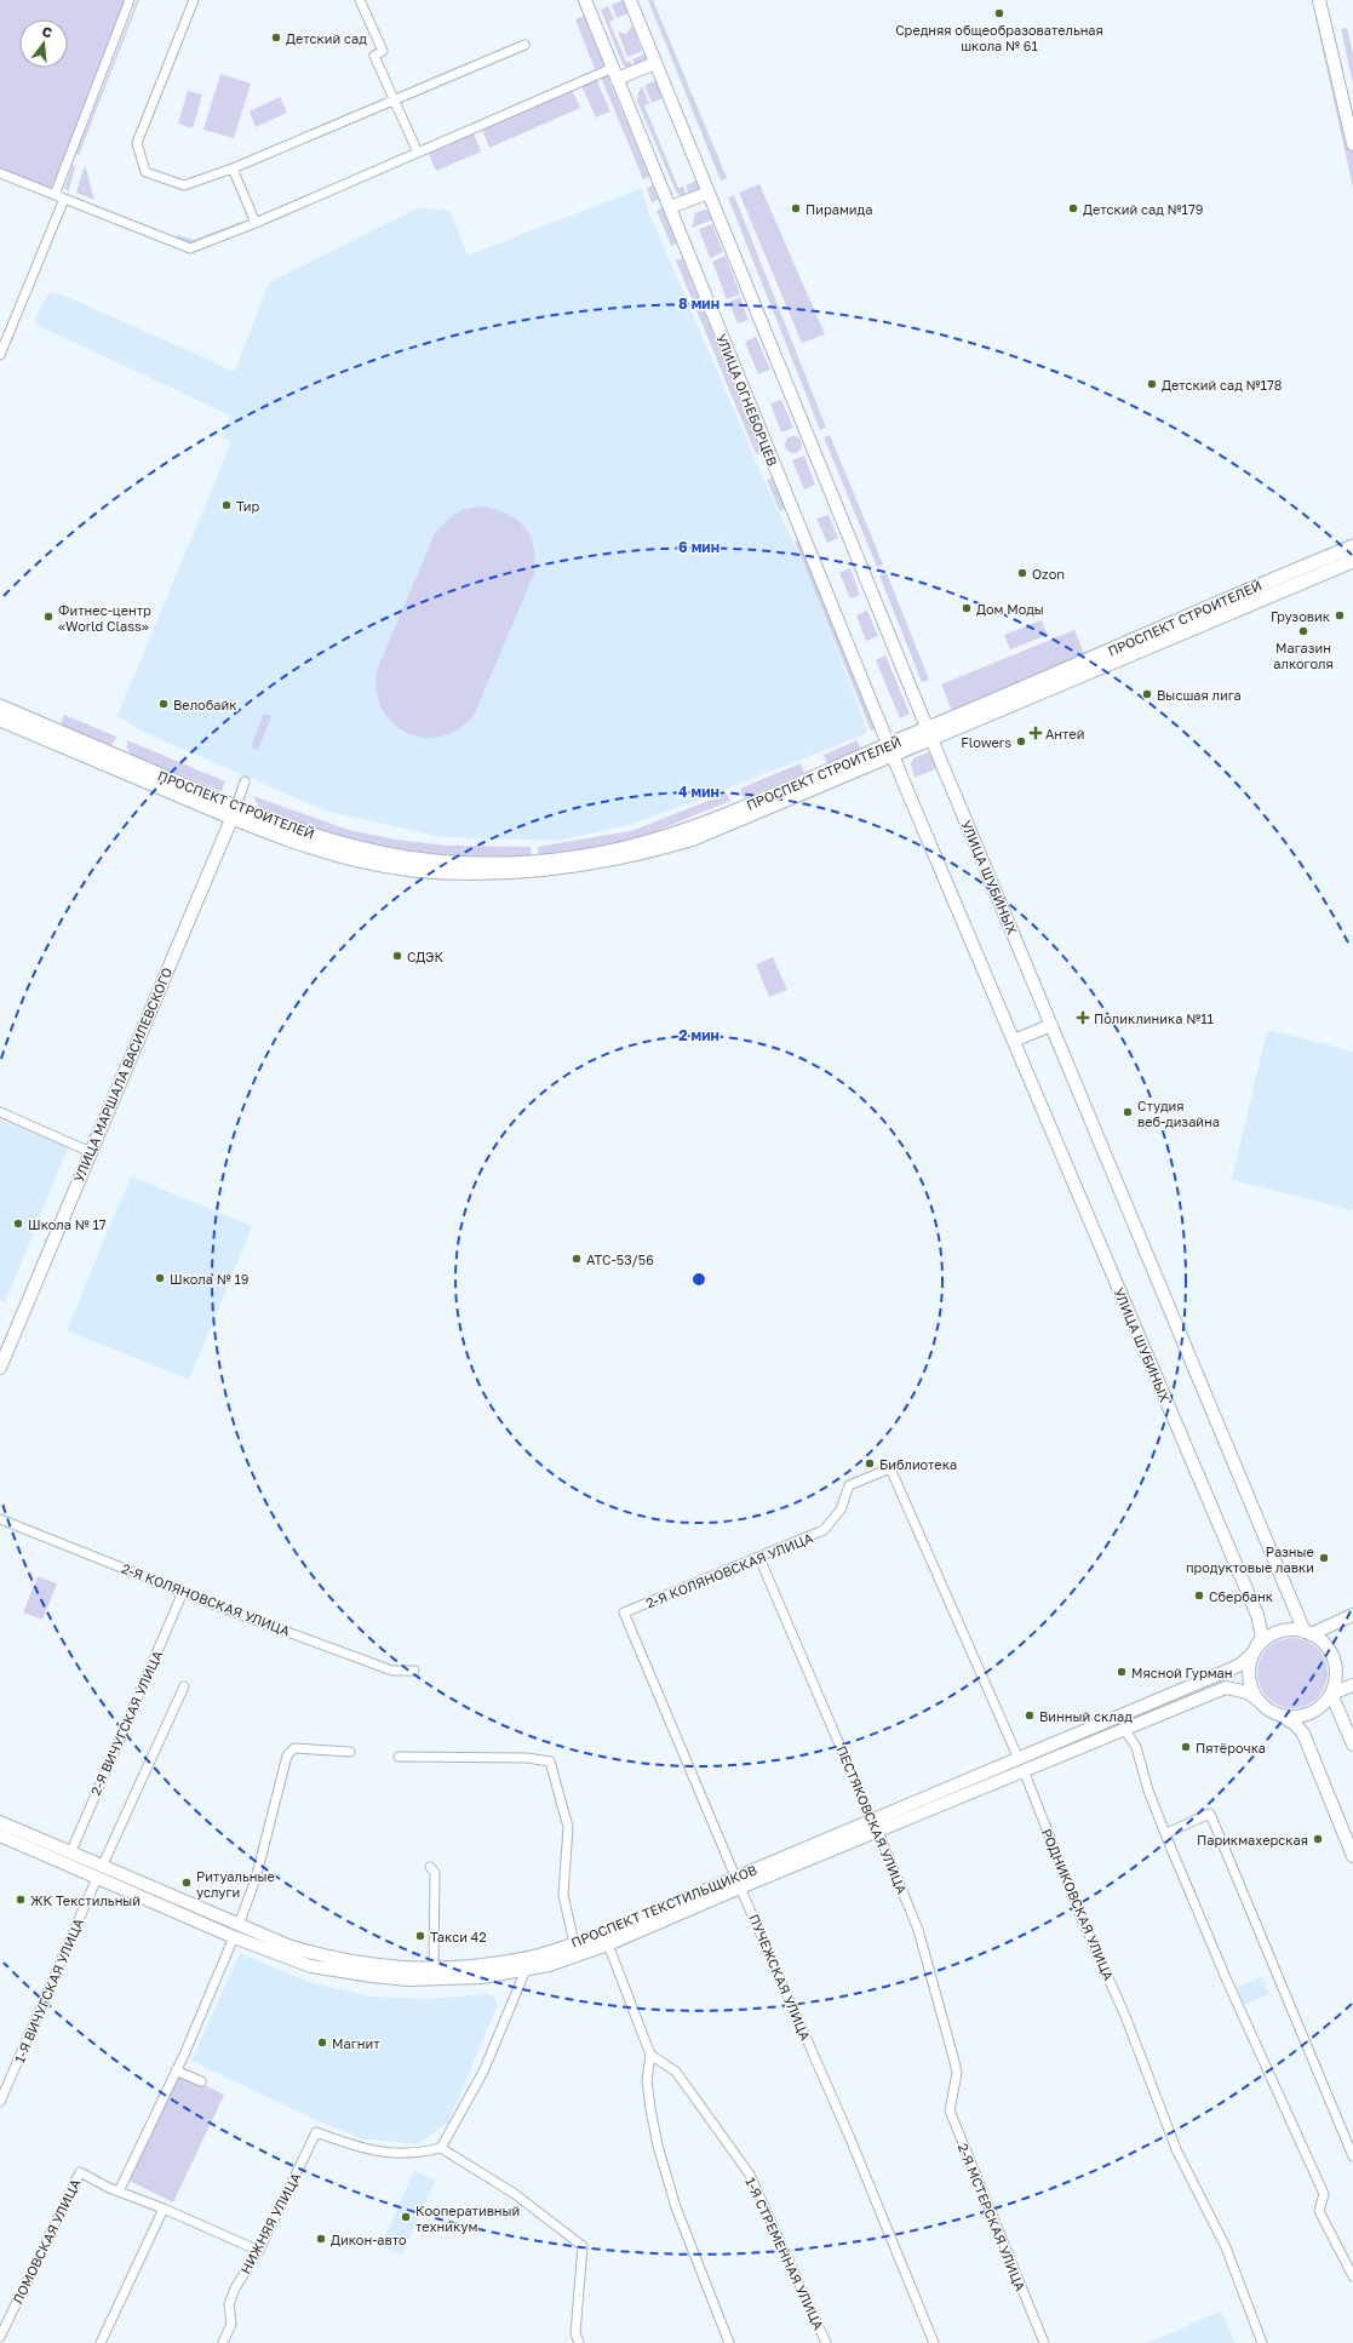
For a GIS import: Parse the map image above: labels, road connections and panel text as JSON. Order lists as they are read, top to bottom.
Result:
{
  "streets": {
    "main road": [
      "УЛИЦА ОГНЕБОРЦЕВ",
      "ПРОСПЕКТ СТРОИТЕЛЕЙ",
      "УЛИЦА ШУБИНЫХ",
      "УЛИЦА МАРШАЛА ВАСИЛЕВСКОГО",
      "ПРОСПЕКТ ТЕКСТИЛЬЩИКОВ"
    ],
    "street": [
      "2-Я КОЛЯНОВСКАЯ УЛИЦА",
      "2-Я ВИЧУГСКАЯ УЛИЦА",
      "ПЕСТЯКОВСКАЯ УЛИЦА",
      "РОДНИКОВСКАЯ УЛИЦА",
      "ПУЧЕЖСКАЯ УЛИЦА",
      "1-Я ВИЧУГСКАЯ УЛИЦА",
      "2-Я МСТЕРСКАЯ УЛИЦА",
      "НИЖНЯЯ УЛИЦА",
      "ЛОМОВСКАЯ УЛИЦА",
      "1-Я СТРЕМЕННАЯ УЛИЦА"
    ]
  },
  "crossings": [
    ["УЛИЦА ОГНЕБОРЦЕВ", "ПРОСПЕКТ СТРОИТЕЛЕЙ"],
    ["УЛИЦА ОГНЕБОРЦЕВ", "УЛИЦА ШУБИНЫХ"],
    ["ПРОСПЕКТ СТРОИТЕЛЕЙ", "УЛИЦА ШУБИНЫХ"],
    ["ПРОСПЕКТ СТРОИТЕЛЕЙ", "УЛИЦА МАРШАЛА ВАСИЛЕВСКОГО"],
    ["УЛИЦА ШУБИНЫХ", "ПРОСПЕКТ ТЕКСТИЛЬЩИКОВ"],
    ["2-Я КОЛЯНОВСКАЯ УЛИЦА", "2-Я ВИЧУГСКАЯ УЛИЦА"],
    ["2-Я КОЛЯНОВСКАЯ УЛИЦА", "ПЕСТЯКОВСКАЯ УЛИЦА"],
    ["2-Я КОЛЯНОВСКАЯ УЛИЦА", "РОДНИКОВСКАЯ УЛИЦА"],
    ["2-Я КОЛЯНОВСКАЯ УЛИЦА", "ПУЧЕЖСКАЯ УЛИЦА"],
    ["2-Я ВИЧУГСКАЯ УЛИЦА", "ПРОСПЕКТ ТЕКСТИЛЬЩИКОВ"],
    ["ПЕСТЯКОВСКАЯ УЛИЦА", "ПРОСПЕКТ ТЕКСТИЛЬЩИКОВ"],
    ["ПЕСТЯКОВСКАЯ УЛИЦА", "2-Я МСТЕРСКАЯ УЛИЦА"],
    ["РОДНИКОВСКАЯ УЛИЦА", "ПРОСПЕКТ ТЕКСТИЛЬЩИКОВ"],
    ["ПРОСПЕКТ ТЕКСТИЛЬЩИКОВ", "ПУЧЕЖСКАЯ УЛИЦА"],
    ["ПРОСПЕКТ ТЕКСТИЛЬЩИКОВ", "1-Я ВИЧУГСКАЯ УЛИЦА"]
  ],
  "places": {
    "other": [
      "Средняя общеобразовательная школа № 61",
      "Детский сад",
      "Пирамида",
      "Детский сад №179",
      "Детский сад №178",
      "Тир",
      "Ozon",
      "Дом Моды",
      "Грузовик",
      "Фитнес-центр «World Class»",
      "Магазин алкоголя",
      "Высшая лига",
      "Велобайк",
      "Flowers",
      "СДЭК",
      "Студия веб-дизайна",
      "Школа № 17",
      "АТС-53/56",
      "Школа № 19",
      "Библиотека",
      "Разные продуктовые лавки",
      "Сбербанк",
      "Мясной Гурман",
      "Винный склад",
      "Пятёрочка",
      "Парикмахерская",
      "Ритуальные услуги",
      "ЖК Текстильный",
      "Такси 42",
      "Магнит",
      "Кооперативный техникум",
      "Дикон-авто"
    ],
    "health": ["Антей", "Поликлиника №11"]
  },
  "north": "top",
  "rings": [
    "8 мин",
    "6 мин",
    "4 мин",
    "2 мин"
  ]
}
